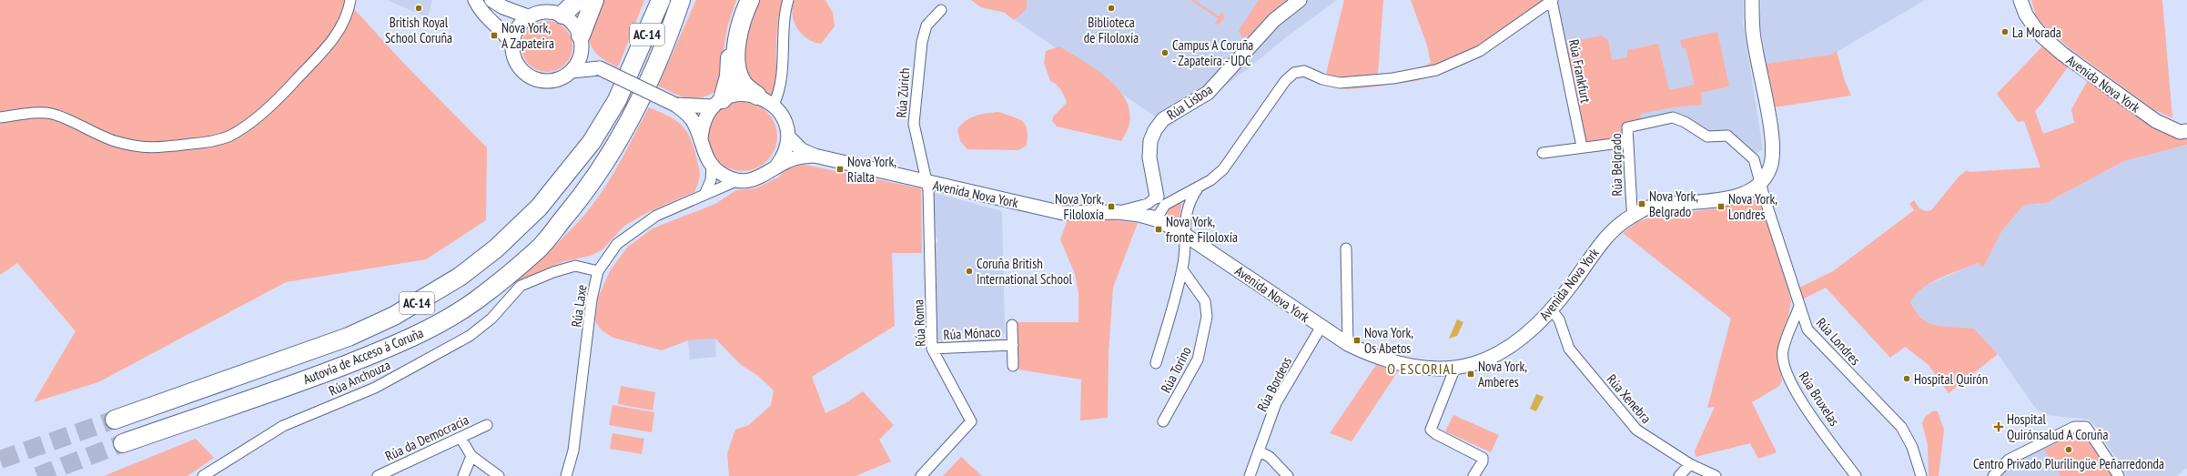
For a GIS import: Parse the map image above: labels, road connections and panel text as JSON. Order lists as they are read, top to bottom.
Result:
{
  "streets": {
    "highway": ["AC-14", "Autovía de Acceso á Coruña"],
    "main road": ["Avenida Nova York", "Rúa Lisboa"],
    "street": [
      "Rúa Frankfurt",
      "Rúa Zúrich",
      "Rúa Belgrado",
      "Rúa Laxe",
      "Rúa Roma",
      "Rúa Mónaco",
      "Rúa Londres",
      "Rúa Torino",
      "Rúa Anchouza",
      "Rúa Bordeos",
      "Rúa Xenebra",
      "Rúa Bruxelas",
      "Rúa da Democracia"
    ]
  },
  "crossings": [
    ["Avenida Nova York", "Rúa Zúrich"],
    ["Avenida Nova York", "Rúa Lisboa"],
    ["Avenida Nova York", "Rúa Belgrado"],
    ["Avenida Nova York", "Rúa Roma"],
    ["Avenida Nova York", "Rúa Londres"],
    ["Avenida Nova York", "Rúa Torino"],
    ["Avenida Nova York", "Rúa Bordeos"],
    ["Avenida Nova York", "Rúa Xenebra"],
    ["Rúa Zúrich", "Rúa Roma"],
    ["Rúa Belgrado", "Rúa Londres"],
    ["Rúa Laxe", "Rúa Anchouza"],
    ["Rúa Roma", "Rúa Mónaco"],
    ["Rúa Londres", "Rúa Bruxelas"]
  ],
  "districts": ["O ESCORIAL"],
  "places": {
    "other": [
      "British Royal School Coruña",
      "Biblioteca de Filoloxía",
      "La Morada",
      "Campus A Coruña - Zapateira - UDC",
      "Coruña British International School",
      "Hospital Quirón",
      "Centro Privado Plurilingüe Peñarredonda"
    ],
    "transit": [
      "Nova York, A Zapateira",
      "Nova York, Rialta",
      "Nova York, Belgrado",
      "Nova York, Filoloxía",
      "Nova York, Londres",
      "Nova York, fronte Filoloxía",
      "Nova York, Os Abetos",
      "Nova York, Amberes"
    ],
    "health": ["Hospital Quirónsalud A Coruña"]
  }
}
